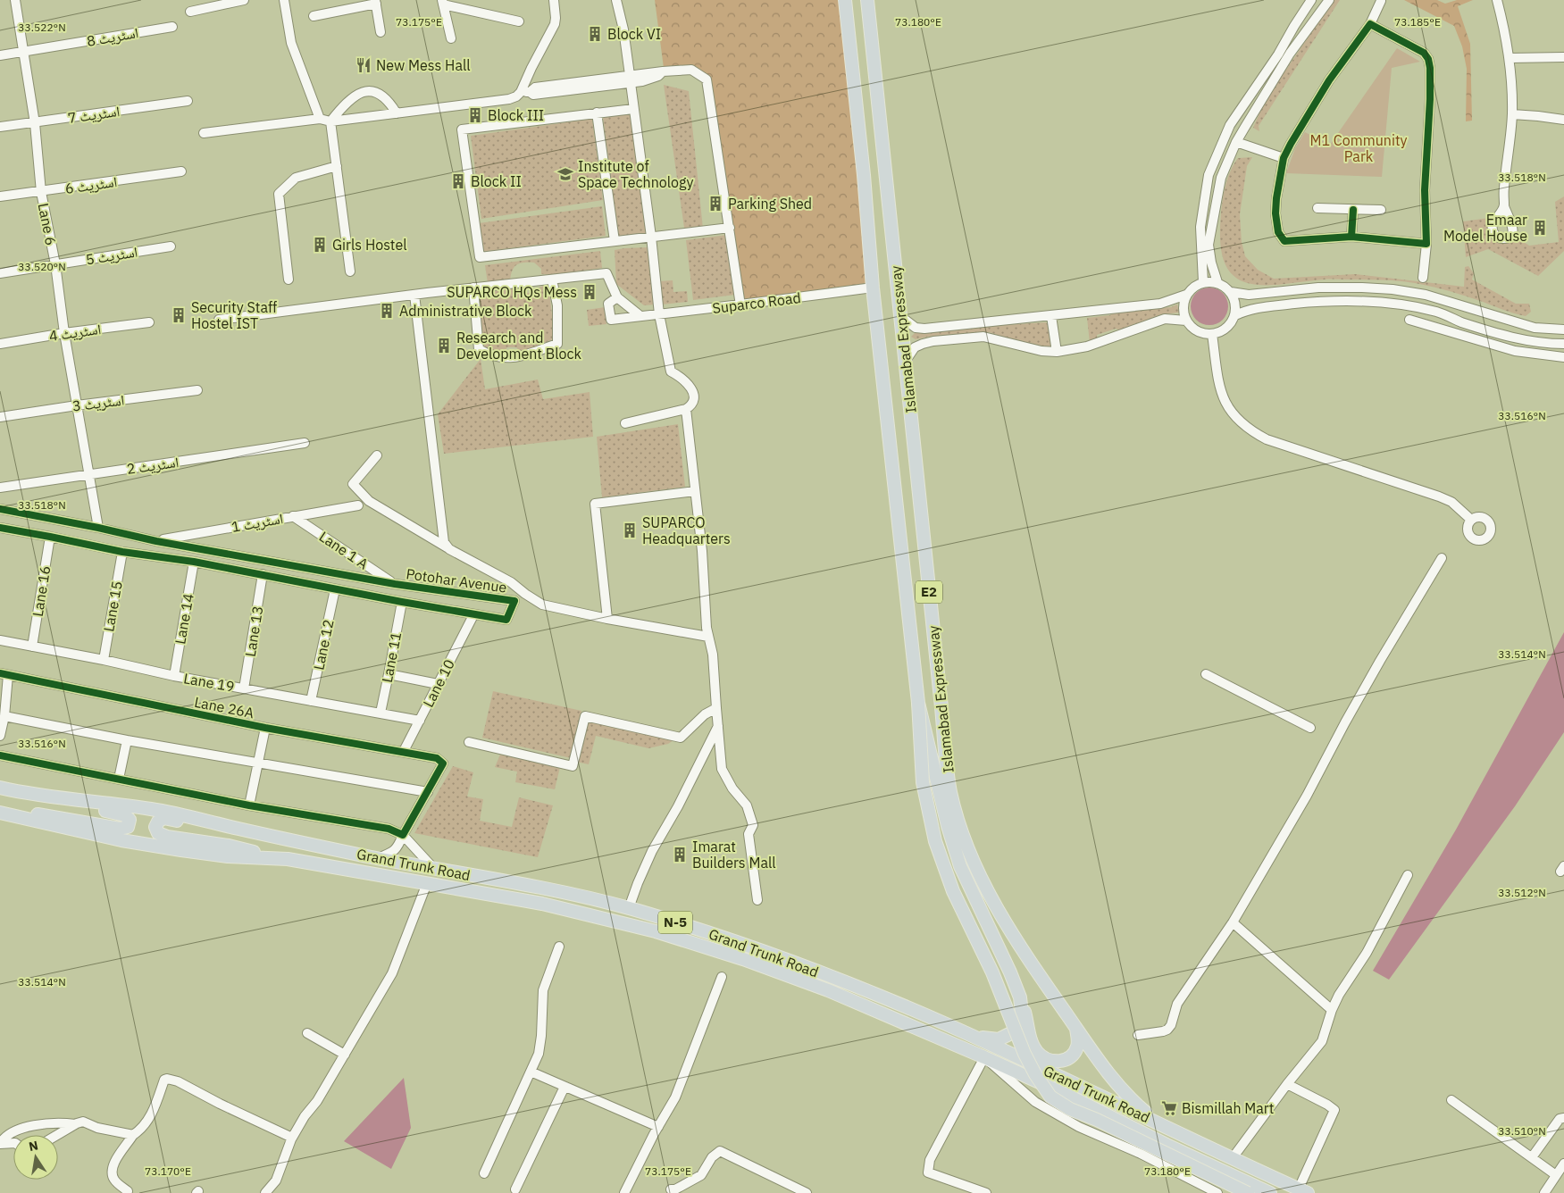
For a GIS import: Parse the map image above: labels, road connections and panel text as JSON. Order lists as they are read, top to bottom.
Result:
{
  "streets": {
    "highway": [
      "Islamabad Expressway",
      "E2",
      "Grand Trunk Road",
      "N-5"
    ],
    "street": [
      "اسٹریٹ 8",
      "اسٹریٹ 7",
      "اسٹریٹ 6",
      "Lane 6",
      "اسٹریٹ 5",
      "Suparco Road",
      "اسٹریٹ 4",
      "اسٹریٹ 3",
      "اسٹریٹ 2",
      "اسٹریٹ 1",
      "Lane 1 A",
      "Potohar Avenue",
      "Lane 16",
      "Lane 15",
      "Lane 14",
      "Lane 13",
      "Lane 12",
      "Lane 11",
      "Lane 19",
      "Lane 10",
      "Lane 26A"
    ]
  },
  "crossings": [
    ["اسٹریٹ 8", "Lane 6"],
    ["اسٹریٹ 7", "Lane 6"],
    ["اسٹریٹ 6", "Lane 6"],
    ["Lane 6", "اسٹریٹ 5"],
    ["Lane 6", "اسٹریٹ 4"],
    ["Lane 6", "اسٹریٹ 3"],
    ["Lane 6", "اسٹریٹ 2"],
    ["Lane 6", "Potohar Avenue"],
    ["Suparco Road", "Islamabad Expressway"],
    ["Islamabad Expressway", "Grand Trunk Road"],
    ["اسٹریٹ 1", "Lane 1 A"],
    ["اسٹریٹ 1", "Potohar Avenue"],
    ["Lane 1 A", "Potohar Avenue"],
    ["Potohar Avenue", "Lane 16"],
    ["Potohar Avenue", "Lane 15"],
    ["Potohar Avenue", "Lane 14"],
    ["Potohar Avenue", "Lane 13"],
    ["Potohar Avenue", "Lane 12"],
    ["Potohar Avenue", "Lane 11"],
    ["Potohar Avenue", "Lane 10"],
    ["Lane 16", "Lane 19"],
    ["Lane 15", "Lane 19"],
    ["Lane 14", "Lane 19"],
    ["Lane 13", "Lane 19"],
    ["Lane 12", "Lane 19"],
    ["Lane 11", "Lane 19"],
    ["Lane 19", "Lane 10"],
    ["Lane 10", "Lane 26A"]
  ],
  "parks": ["M1 Community Park"],
  "places": {
    "building": [
      "Block VI",
      "Block III",
      "Block II",
      "Parking Shed",
      "Emaar Model House",
      "Girls Hostel",
      "SUPARCO HQs Mess",
      "Administrative Block",
      "Security Staff Hostel IST",
      "Research and Development Block",
      "SUPARCO Headquarters",
      "Imarat Builders Mall"
    ],
    "restaurant": ["New Mess Hall"],
    "school or university": ["Institute of Space Technology"],
    "supermarket": ["Bismillah Mart"]
  },
  "north": "top",
  "coordinates": [
    "73.175°E",
    "73.180°E",
    "73.185°E",
    "33.522°N",
    "33.518°N",
    "33.520°N",
    "33.516°N",
    "33.514°N",
    "33.512°N",
    "33.510°N",
    "73.170°E"
  ]
}
